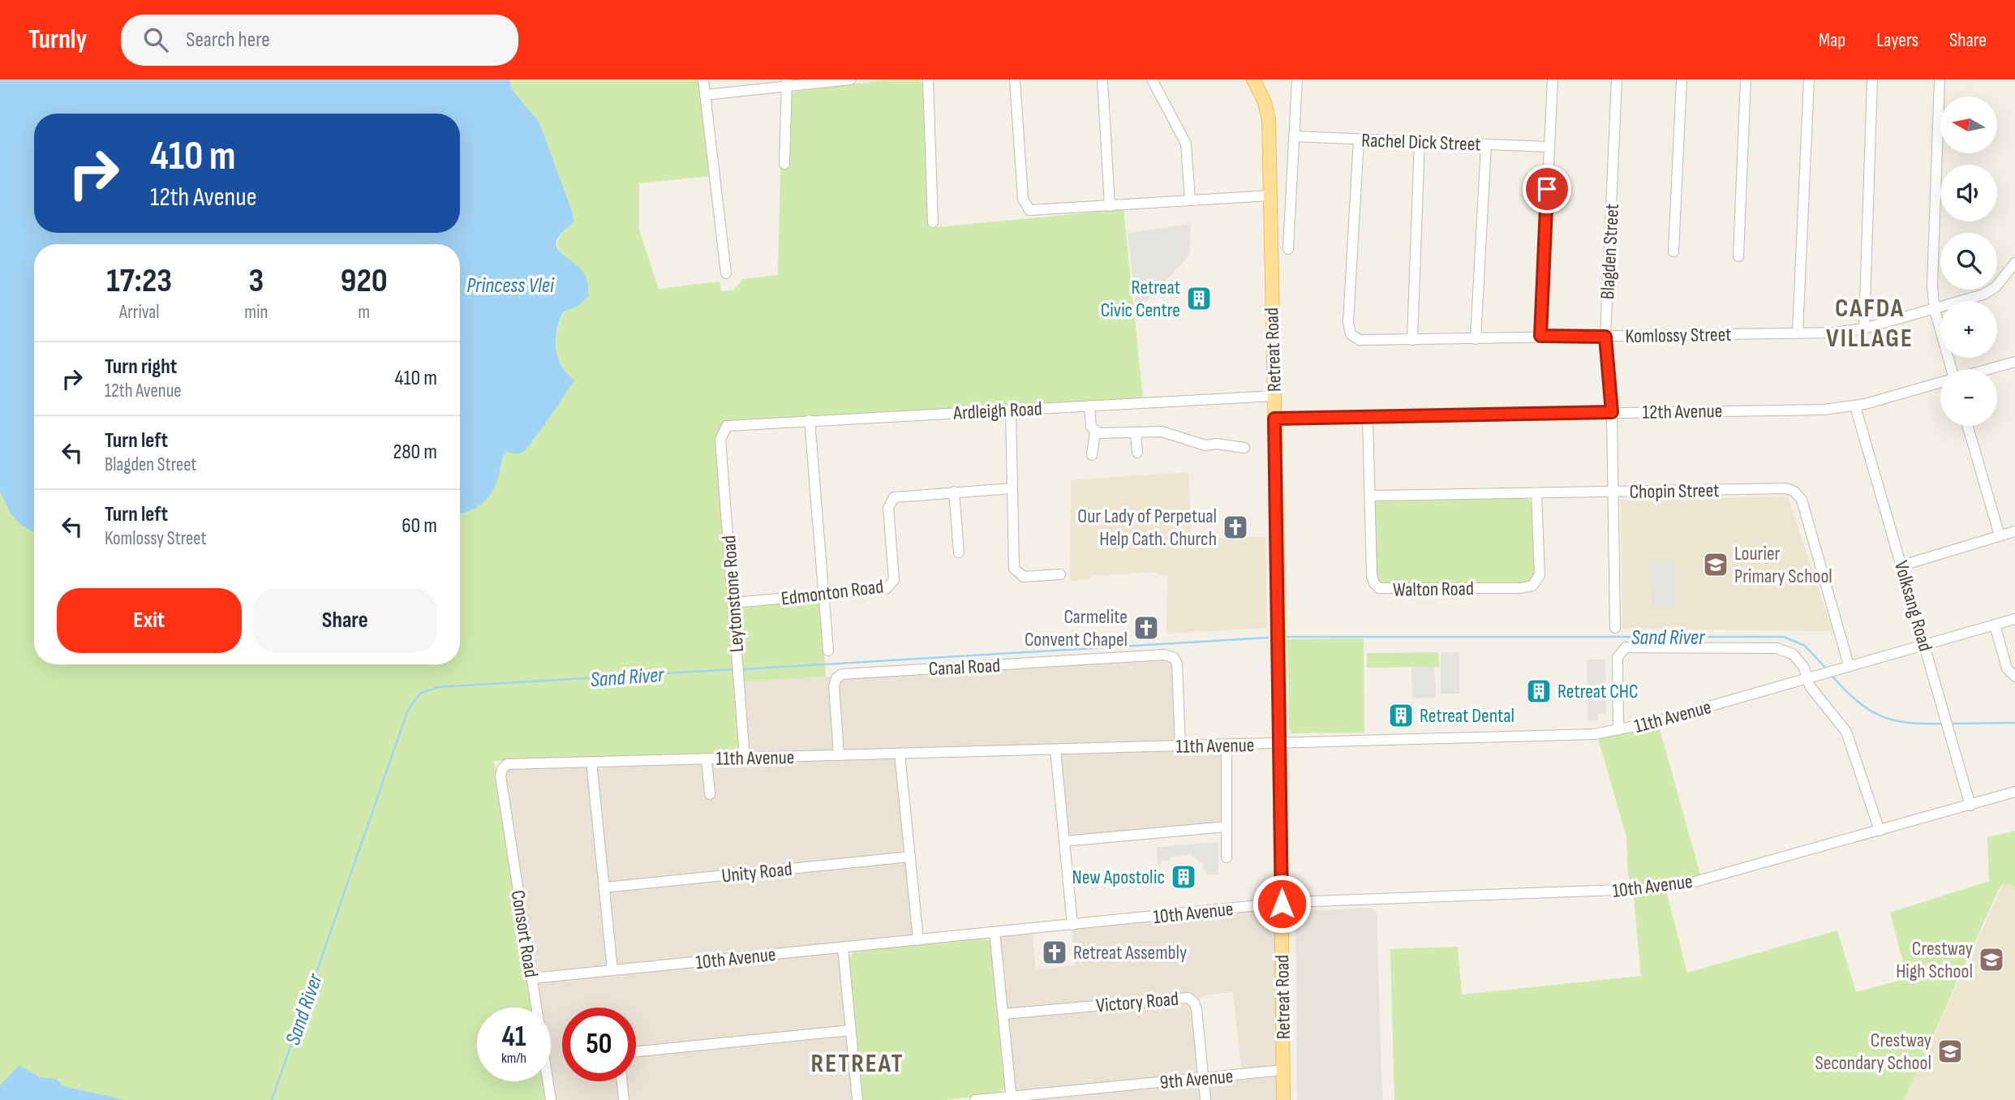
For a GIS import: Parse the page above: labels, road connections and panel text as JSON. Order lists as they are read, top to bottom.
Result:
{
  "streets": {
    "main road": ["Retreat Road"],
    "street": [
      "Rachel Dick Street",
      "Blagden Street",
      "Komlossy Street",
      "Ardleigh Road",
      "12th Avenue",
      "Chopin Street",
      "Walton Road",
      "Edmonton Road",
      "Leytonstone Road",
      "Volksang Road",
      "Canal Road",
      "11th Avenue",
      "Unity Road",
      "10th Avenue",
      "Consort Road",
      "Victory Road",
      "9th Avenue"
    ]
  },
  "crossings": [
    ["Rachel Dick Street", "Komlossy Street"],
    ["Blagden Street", "Komlossy Street"],
    ["Blagden Street", "12th Avenue"],
    ["Blagden Street", "Chopin Street"],
    ["Retreat Road", "Ardleigh Road"],
    ["Retreat Road", "12th Avenue"],
    ["Retreat Road", "11th Avenue"],
    ["Retreat Road", "10th Avenue"],
    ["Retreat Road", "9th Avenue"],
    ["Ardleigh Road", "Leytonstone Road"],
    ["12th Avenue", "Walton Road"],
    ["12th Avenue", "Volksang Road"],
    ["Chopin Street", "Walton Road"],
    ["Chopin Street", "11th Avenue"],
    ["Edmonton Road", "Leytonstone Road"],
    ["Leytonstone Road", "11th Avenue"],
    ["Volksang Road", "11th Avenue"],
    ["Volksang Road", "10th Avenue"],
    ["Canal Road", "11th Avenue"],
    ["11th Avenue", "Consort Road"],
    ["10th Avenue", "Consort Road"],
    ["Victory Road", "9th Avenue"]
  ],
  "districts": ["CAFDA VILLAGE", "RETREAT"],
  "water": ["Princess Vlei", "Sand River"],
  "places": {
    "building": [
      "Retreat Civic Centre",
      "Retreat CHC",
      "Retreat Dental",
      "New Apostolic"
    ],
    "church": ["Our Lady of Perpetual Help Cath. Church", "Carmelite Convent Chapel", "Retreat Assembly"],
    "school or university": ["Lourier Primary School", "Crestway High School", "Crestway Secondary School"]
  },
  "north": "left",
  "page": {
    "header": "Turnly",
    "search": "Search here",
    "nav": ["Map", "Layers", "Share"],
    "map_buttons": ["+", "−"],
    "turn": ["410 m", "12th Avenue"],
    "eta": [
      "17:23",
      "Arrival",
      "3",
      "min",
      "920",
      "m"
    ],
    "list": [
      {
        "name": "Turn right",
        "note": "12th Avenue",
        "value": "410 m"
      },
      {
        "name": "Turn left",
        "note": "Blagden Street",
        "value": "280 m"
      },
      {
        "name": "Turn left",
        "note": "Komlossy Street",
        "value": "60 m"
      }
    ],
    "buttons": ["Exit", "Share"],
    "speed": "41 km/h",
    "limit": "50"
  }
}
